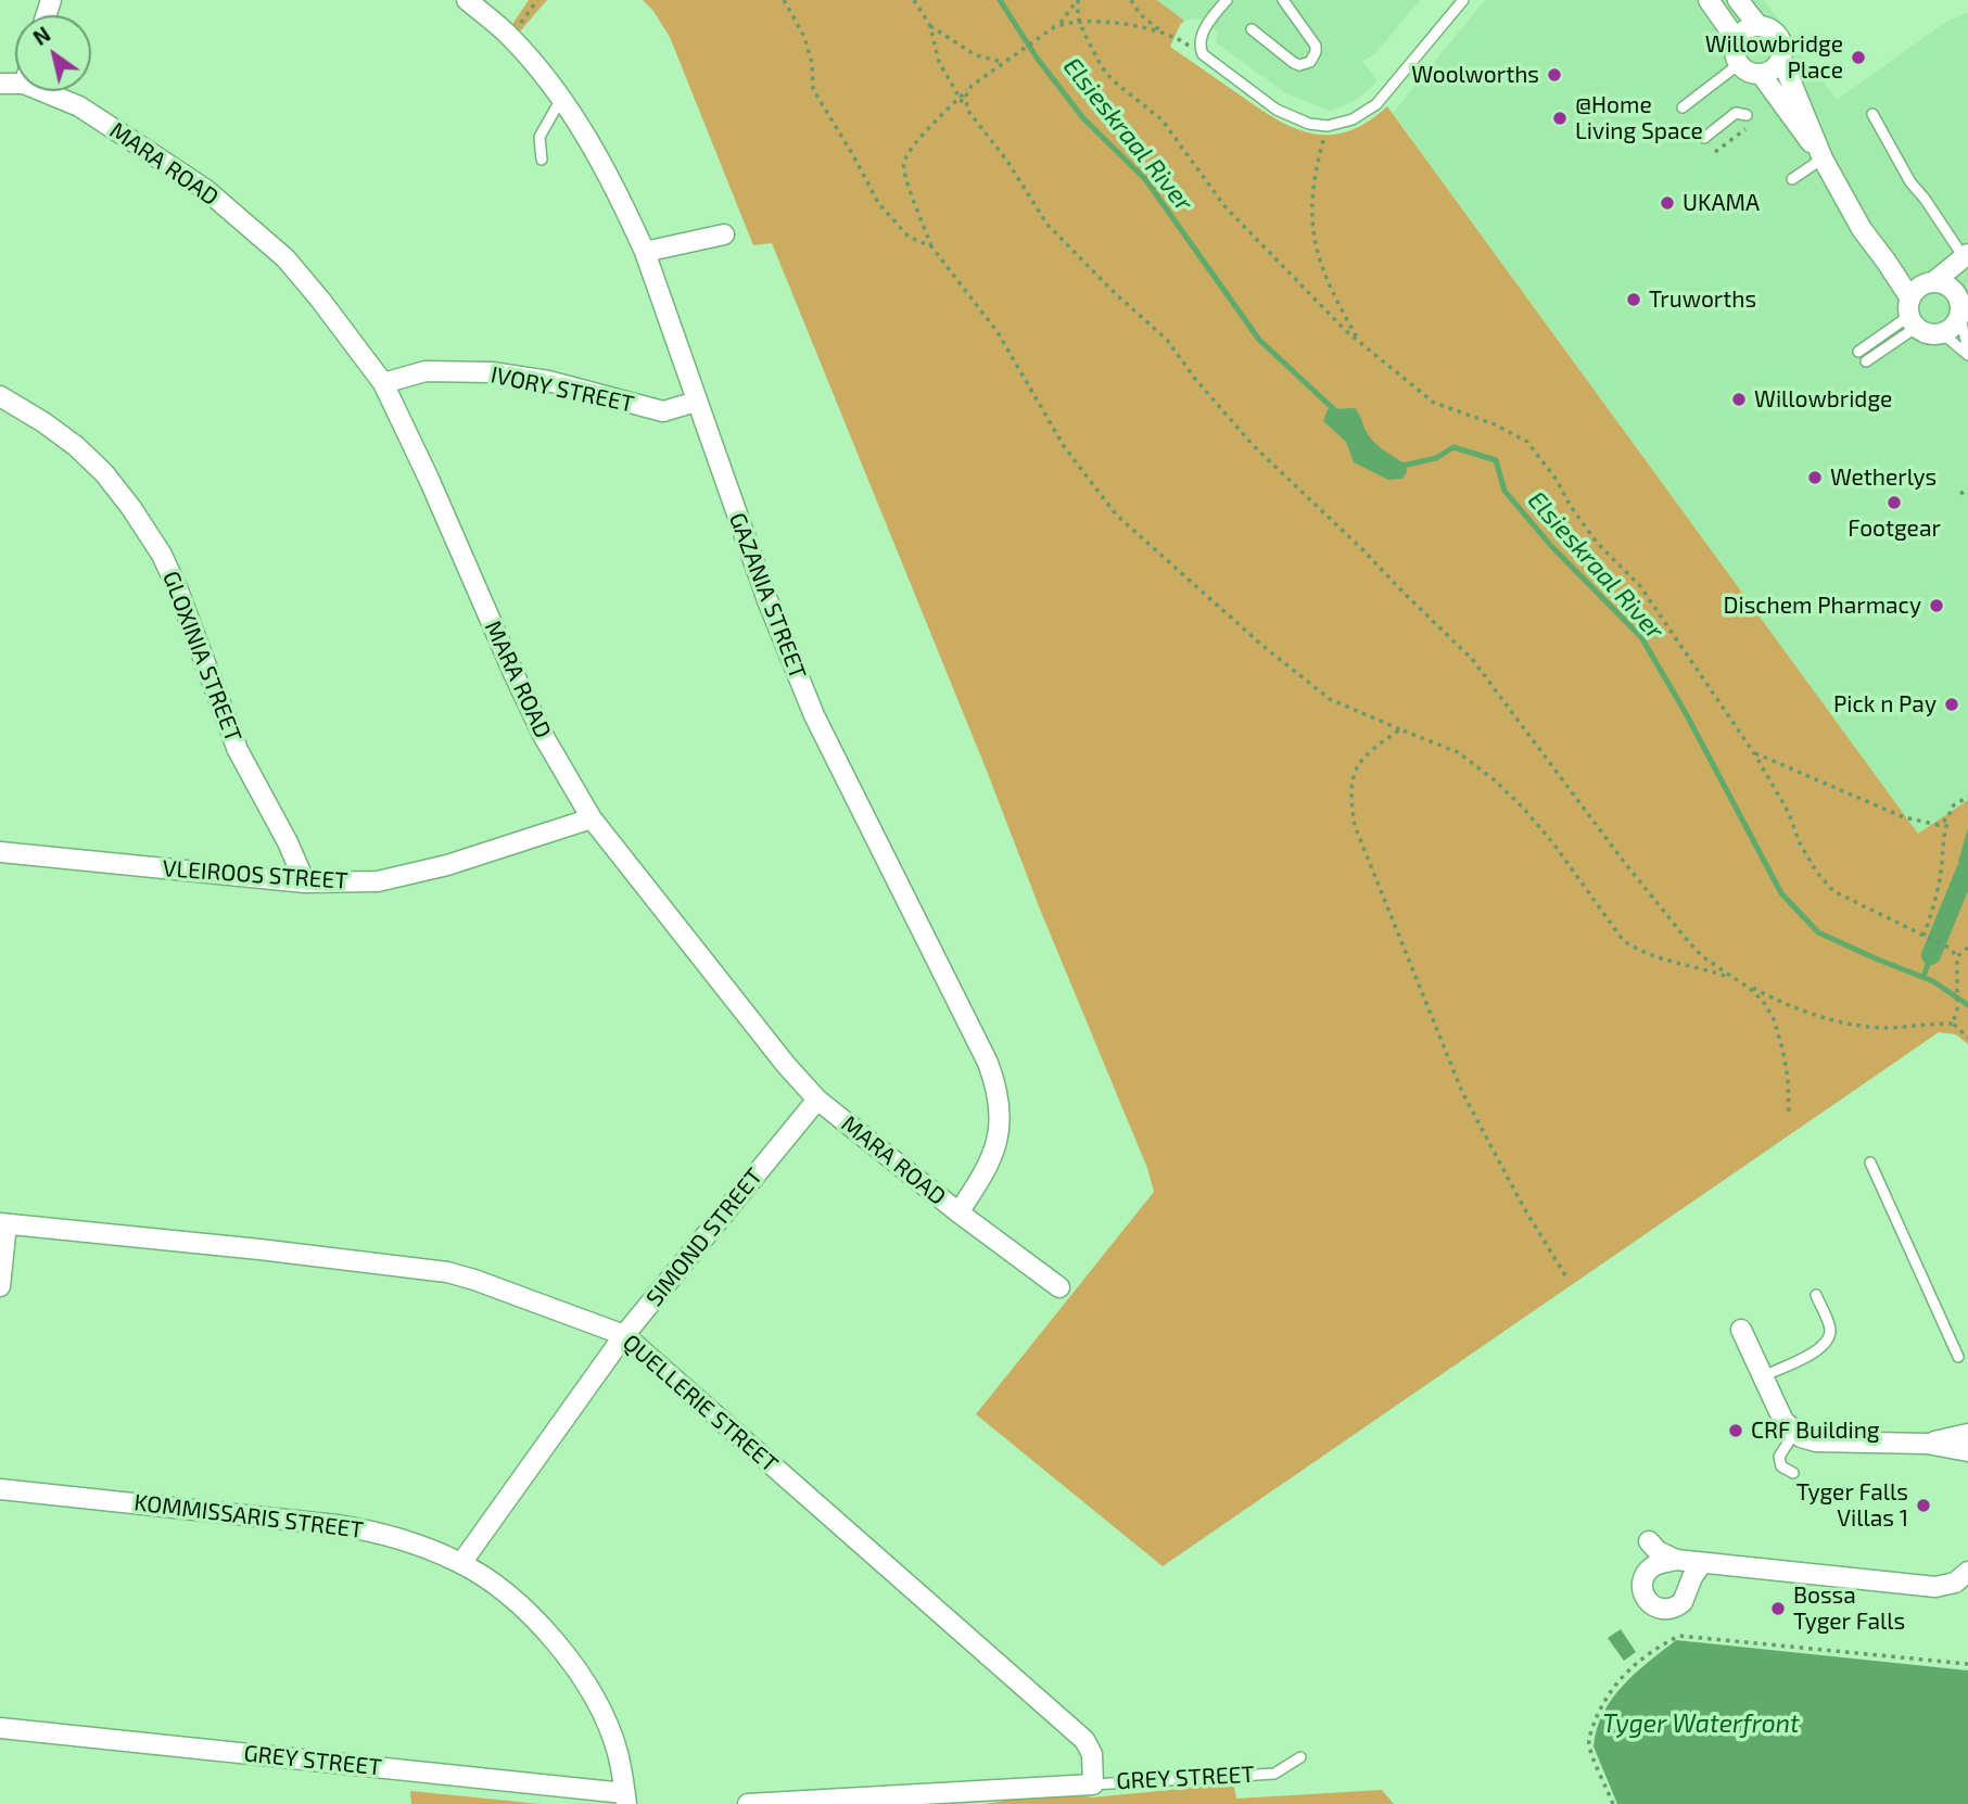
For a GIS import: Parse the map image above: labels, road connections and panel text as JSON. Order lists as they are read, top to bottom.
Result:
{
  "streets": {
    "street": [
      "MARA ROAD",
      "IVORY STREET",
      "GAZANIA STREET",
      "GLOXINIA STREET",
      "VLEIROOS STREET",
      "SIMOND STREET",
      "QUELLERIE STREET",
      "KOMMISSARIS STREET",
      "GREY STREET"
    ]
  },
  "crossings": [
    ["MARA ROAD", "IVORY STREET"],
    ["MARA ROAD", "GAZANIA STREET"],
    ["MARA ROAD", "VLEIROOS STREET"],
    ["MARA ROAD", "SIMOND STREET"],
    ["IVORY STREET", "GAZANIA STREET"],
    ["GLOXINIA STREET", "VLEIROOS STREET"],
    ["SIMOND STREET", "QUELLERIE STREET"],
    ["SIMOND STREET", "KOMMISSARIS STREET"],
    ["QUELLERIE STREET", "GREY STREET"],
    ["KOMMISSARIS STREET", "GREY STREET"]
  ],
  "water": ["Elsieskraal River", "Tyger Waterfront"],
  "places": [
    "Willowbridge Place",
    "Woolworths",
    "@Home Living Space",
    "UKAMA",
    "Truworths",
    "Willowbridge",
    "Wetherlys",
    "Footgear",
    "Dischem Pharmacy",
    "Pick n Pay",
    "CRF Building",
    "Tyger Falls Villas 1",
    "Bossa Tyger Falls"
  ],
  "north": "top left"
}
